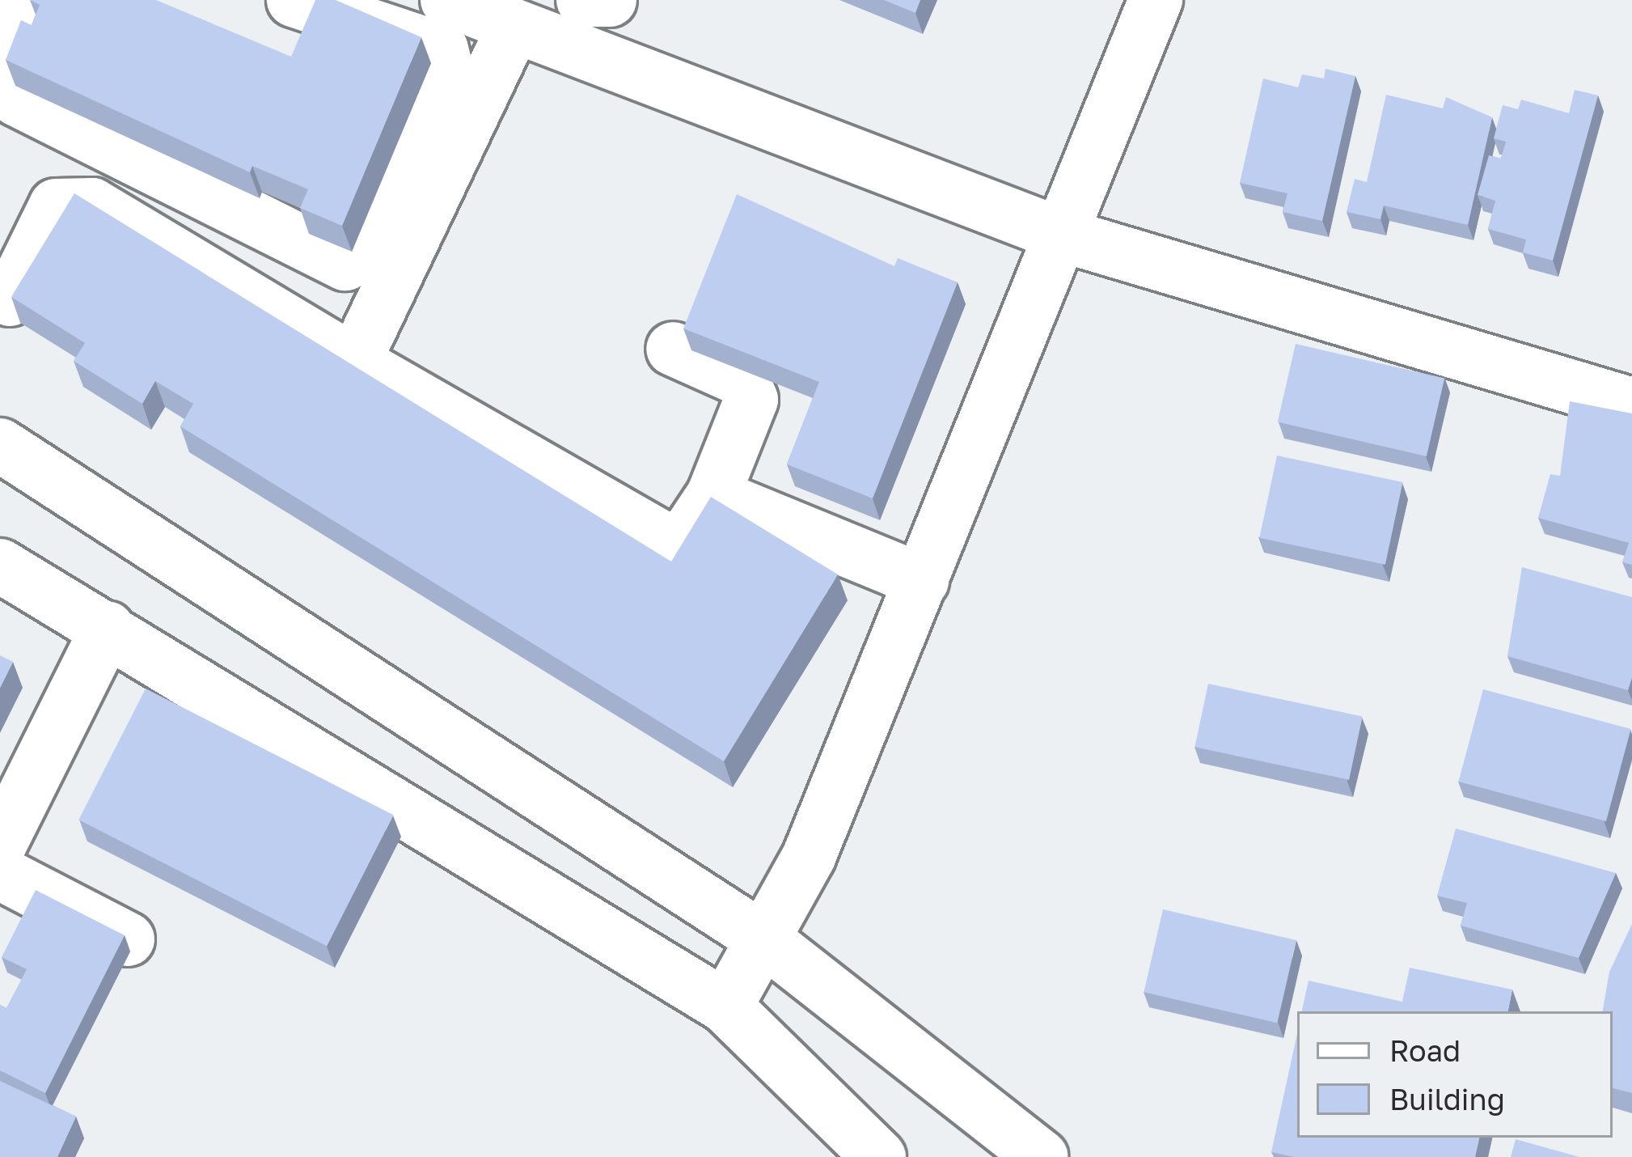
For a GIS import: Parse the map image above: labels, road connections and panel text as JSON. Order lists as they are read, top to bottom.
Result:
{
  "legend": ["Road", "Building"]
}
